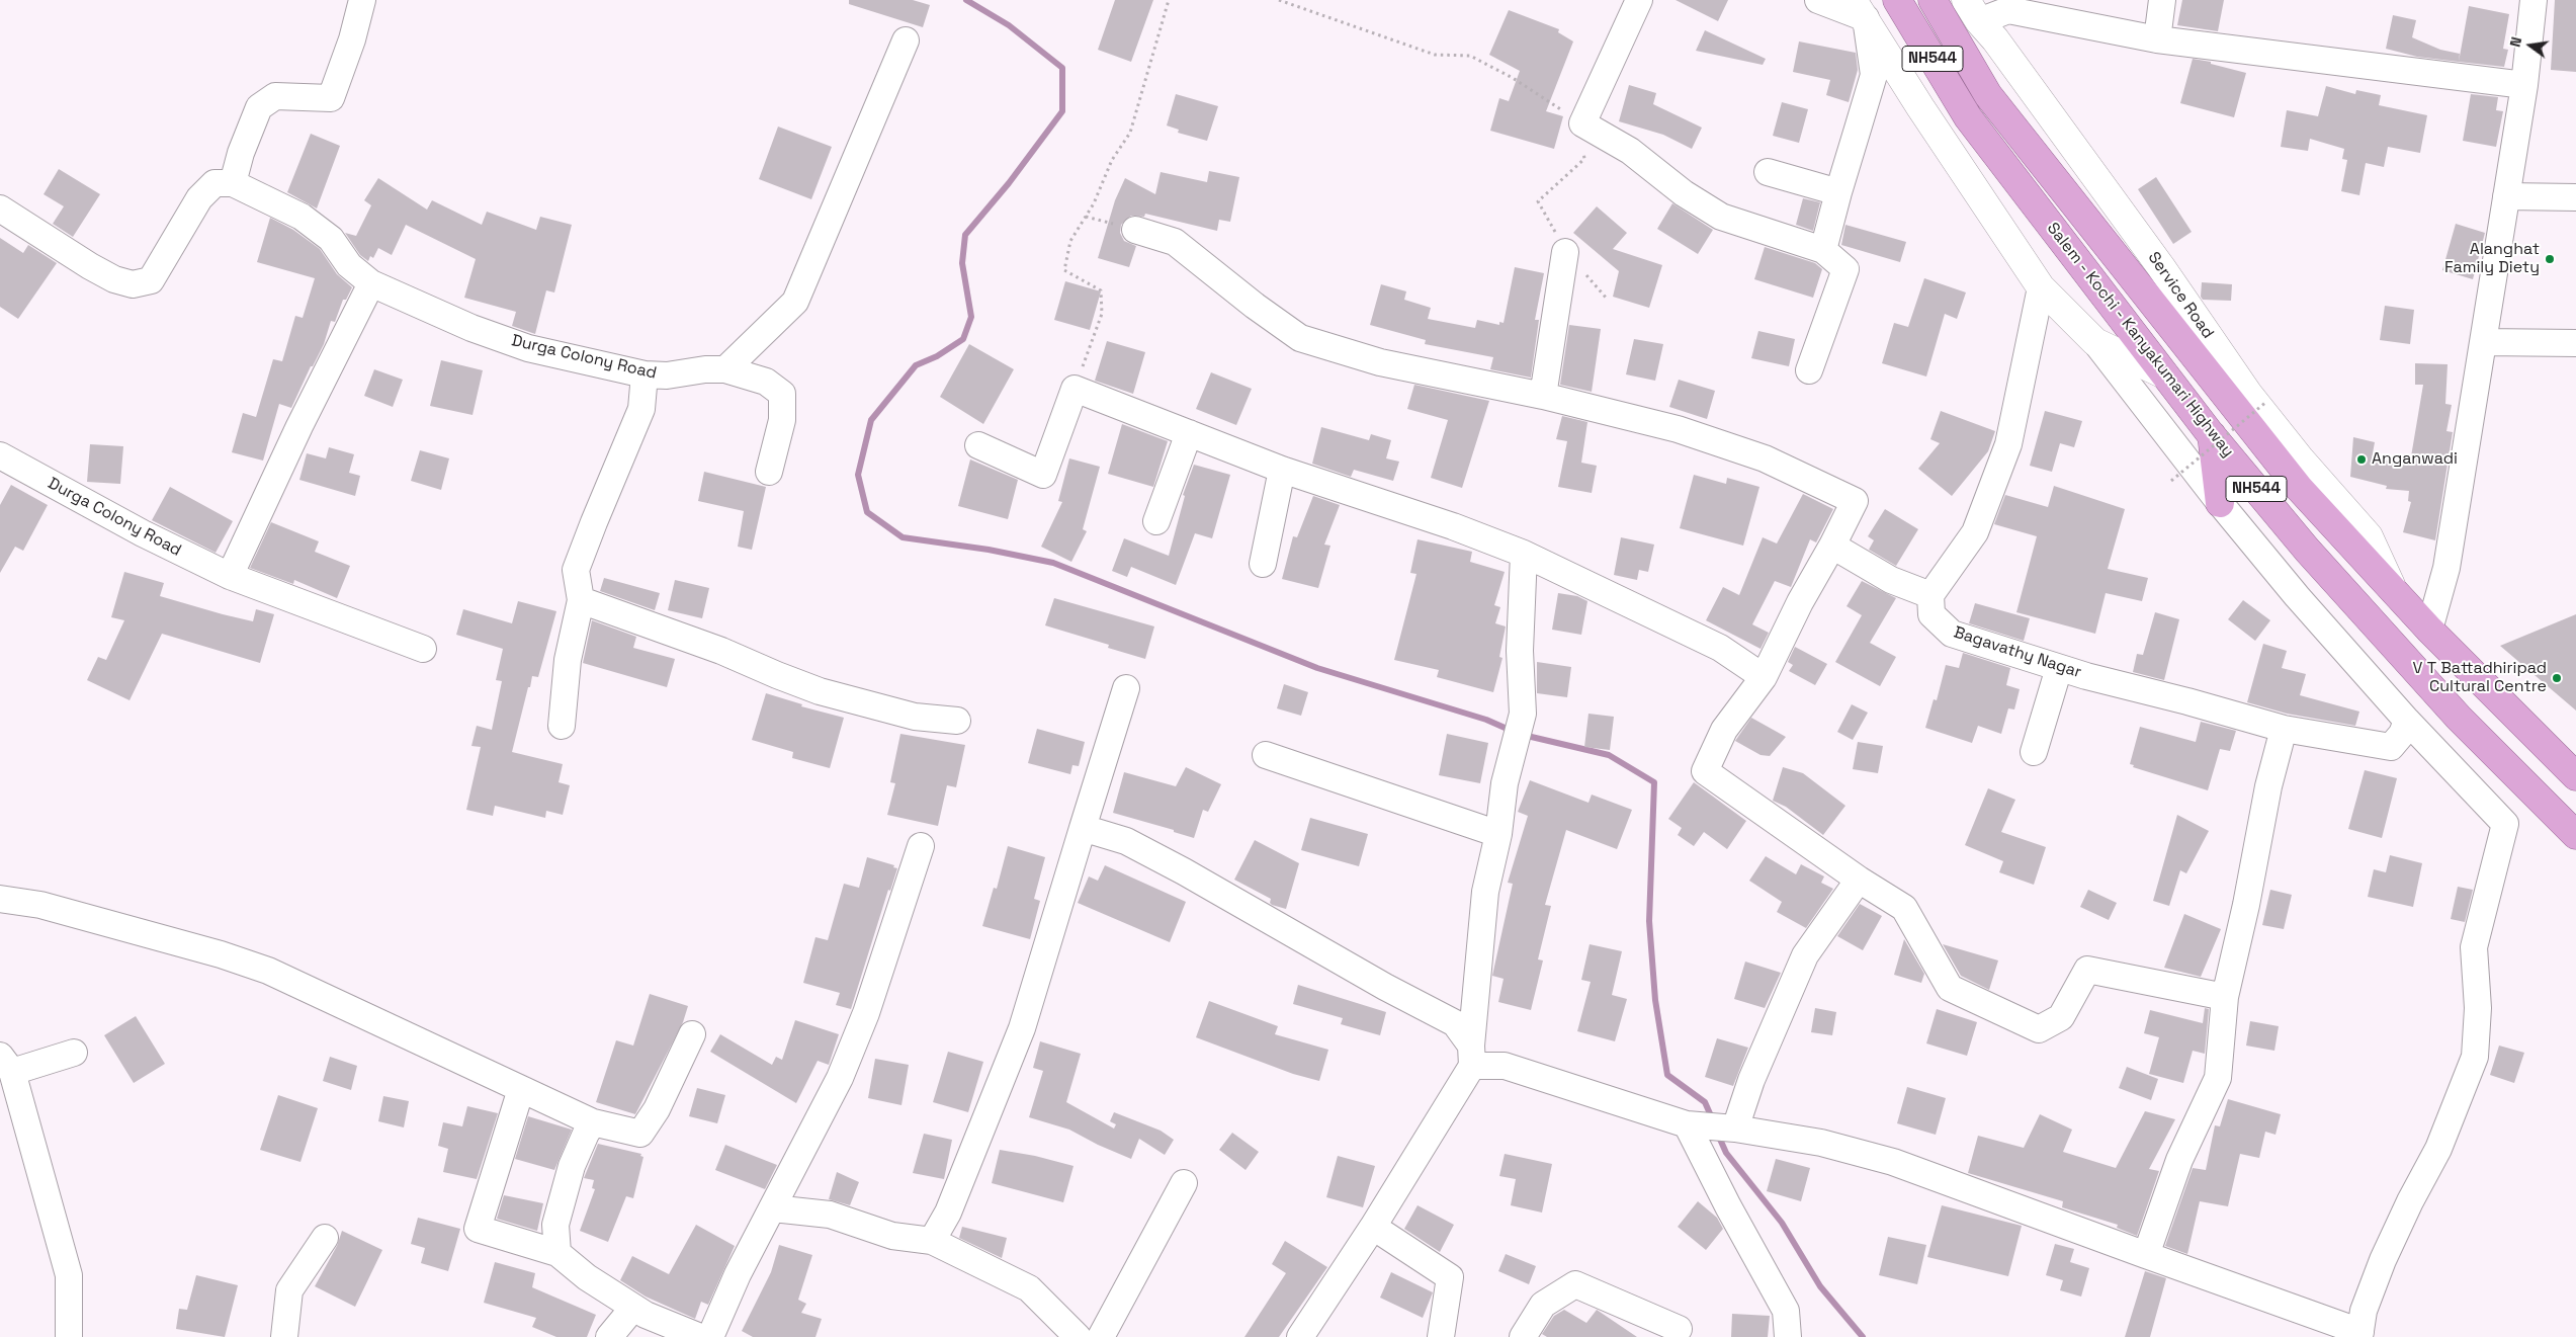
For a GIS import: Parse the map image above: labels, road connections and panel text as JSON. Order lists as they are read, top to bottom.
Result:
{
  "streets": {
    "highway": ["NH544", "Salem - Kochi - Kanyakumari Highway"],
    "street": ["Service Road", "Durga Colony Road", "Bagavathy Nagar"]
  },
  "crossings": [
    ["Service Road", "Salem - Kochi - Kanyakumari Highway"]
  ],
  "places": ["Alanghat Family Diety", "Anganwadi", "V T Battadhiripad Cultural Centre"],
  "north": "left"
}
